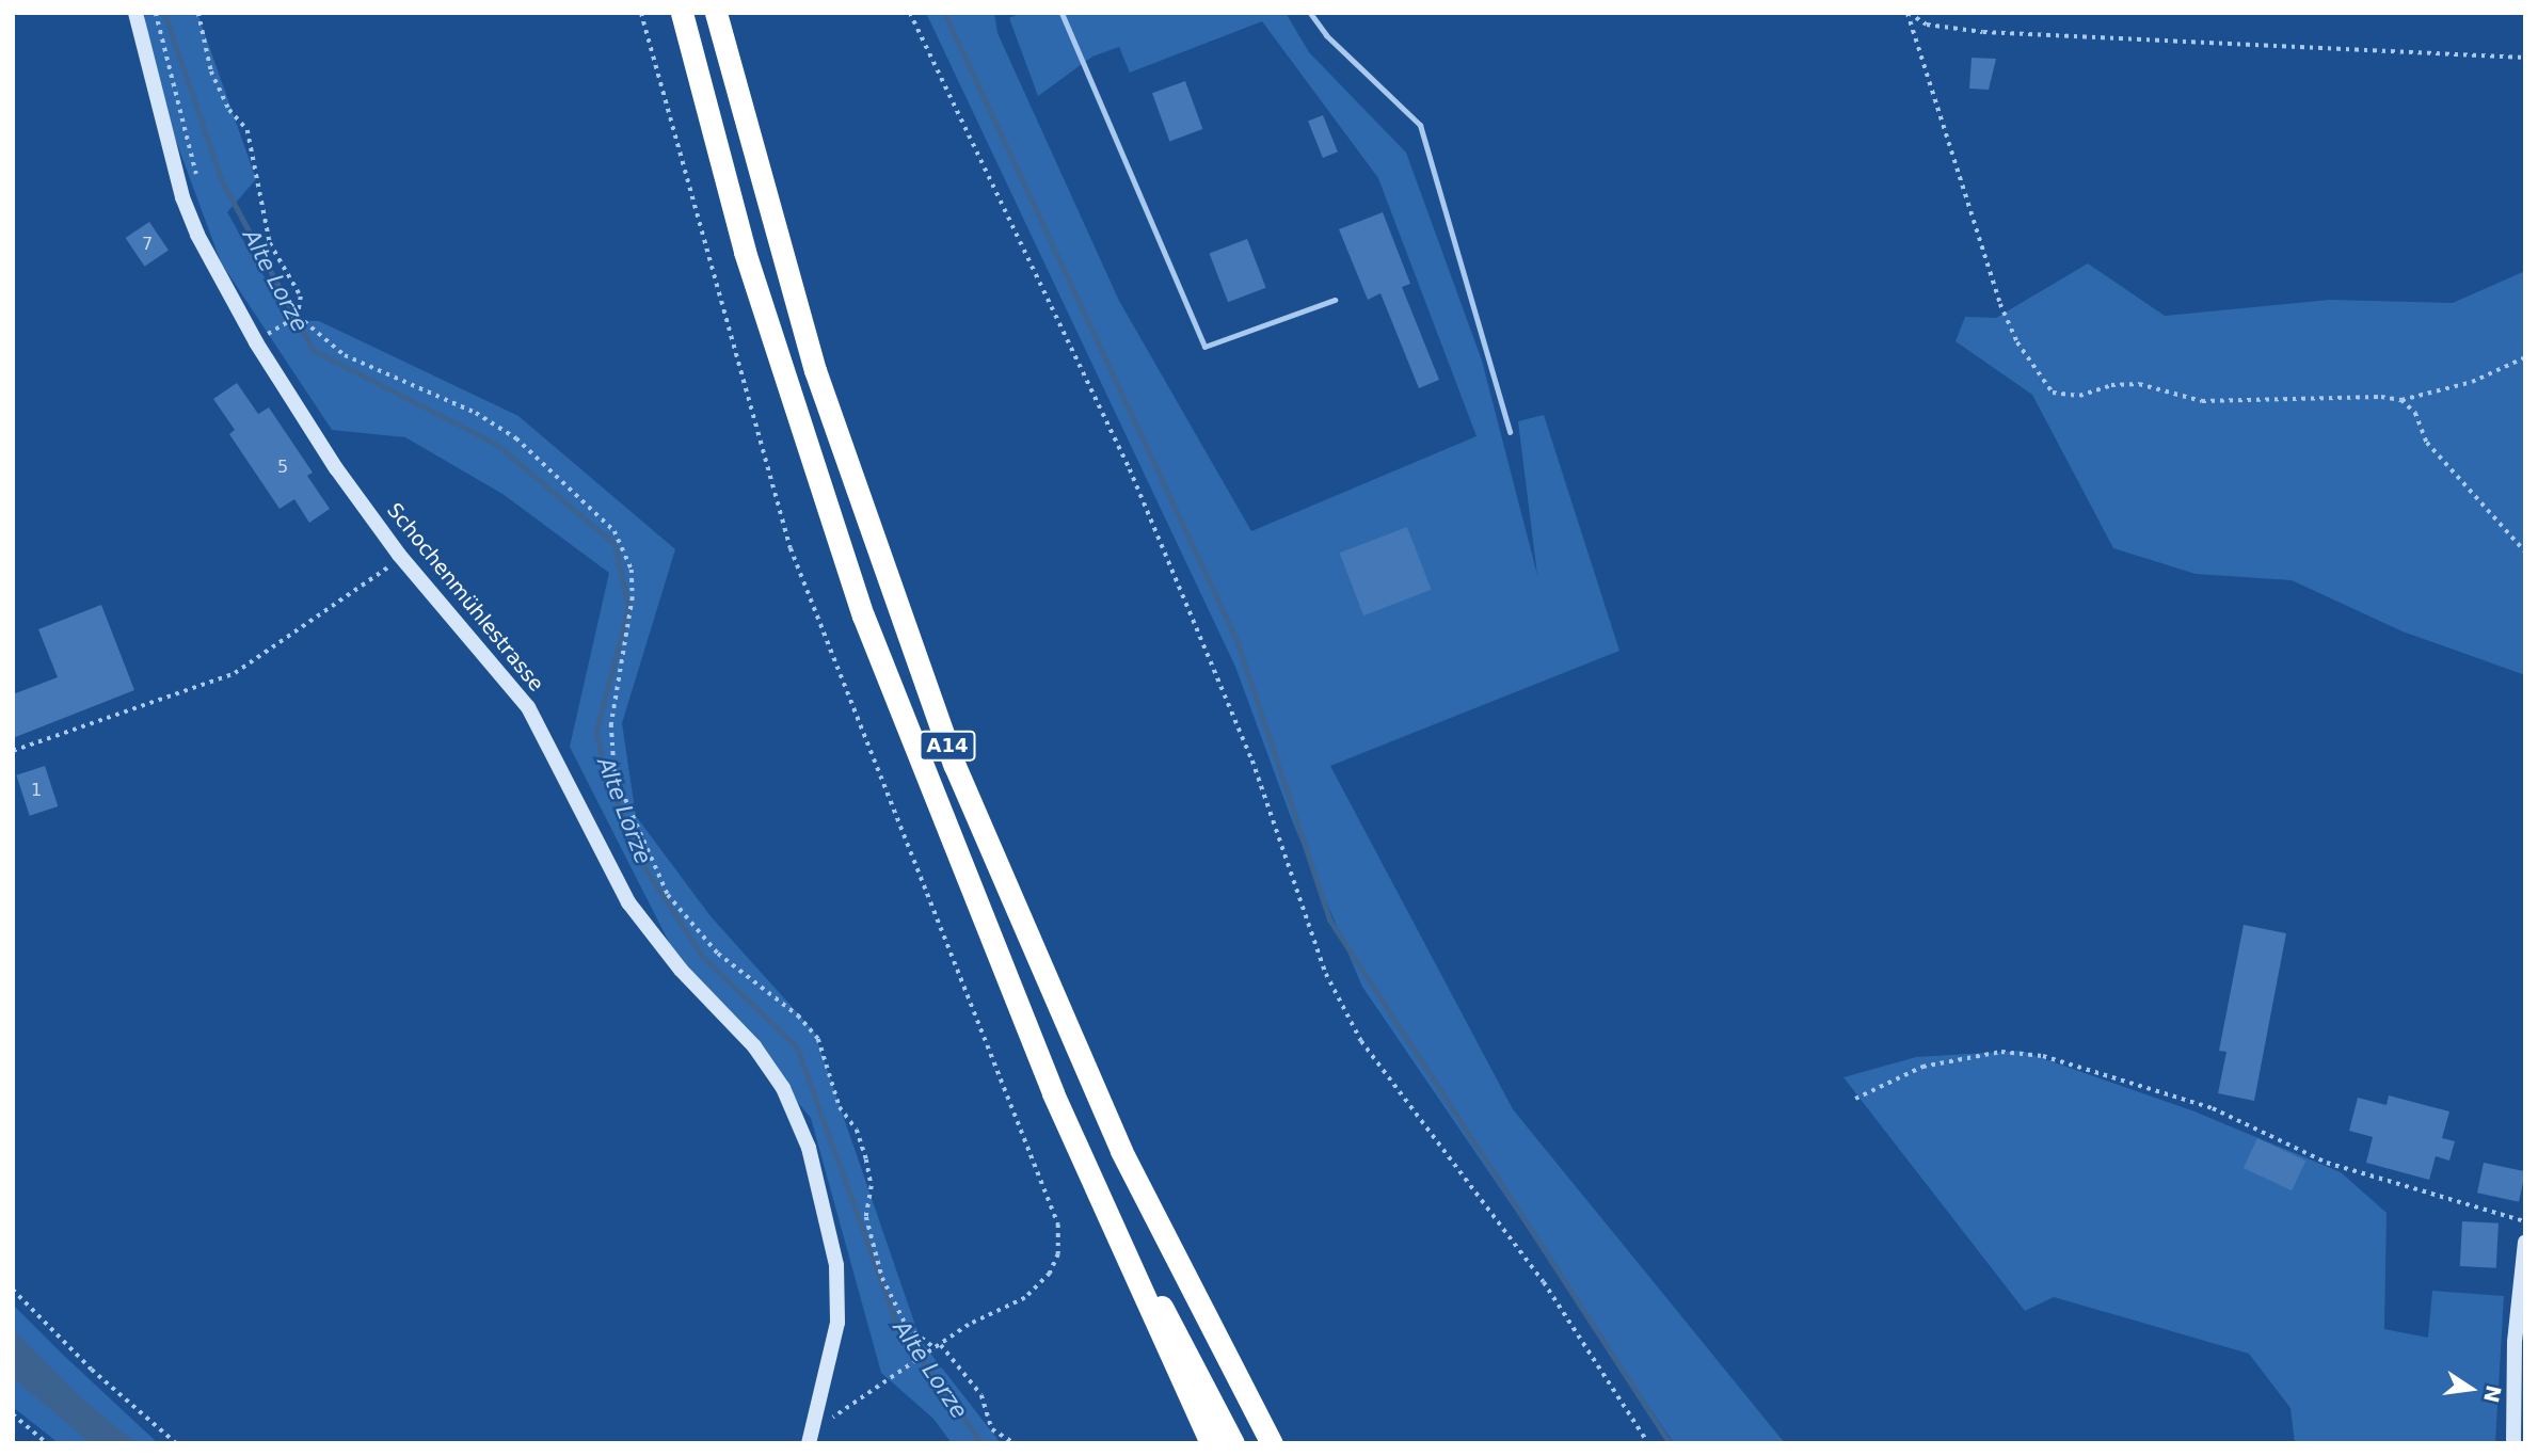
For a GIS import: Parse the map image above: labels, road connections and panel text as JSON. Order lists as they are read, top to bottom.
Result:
{
  "streets": {
    "highway": ["A14"],
    "street": ["Schochenmühlestrasse"]
  },
  "water": ["Alte Lorze"],
  "house_numbers": ["7", "5", "1"],
  "north": "right"
}
